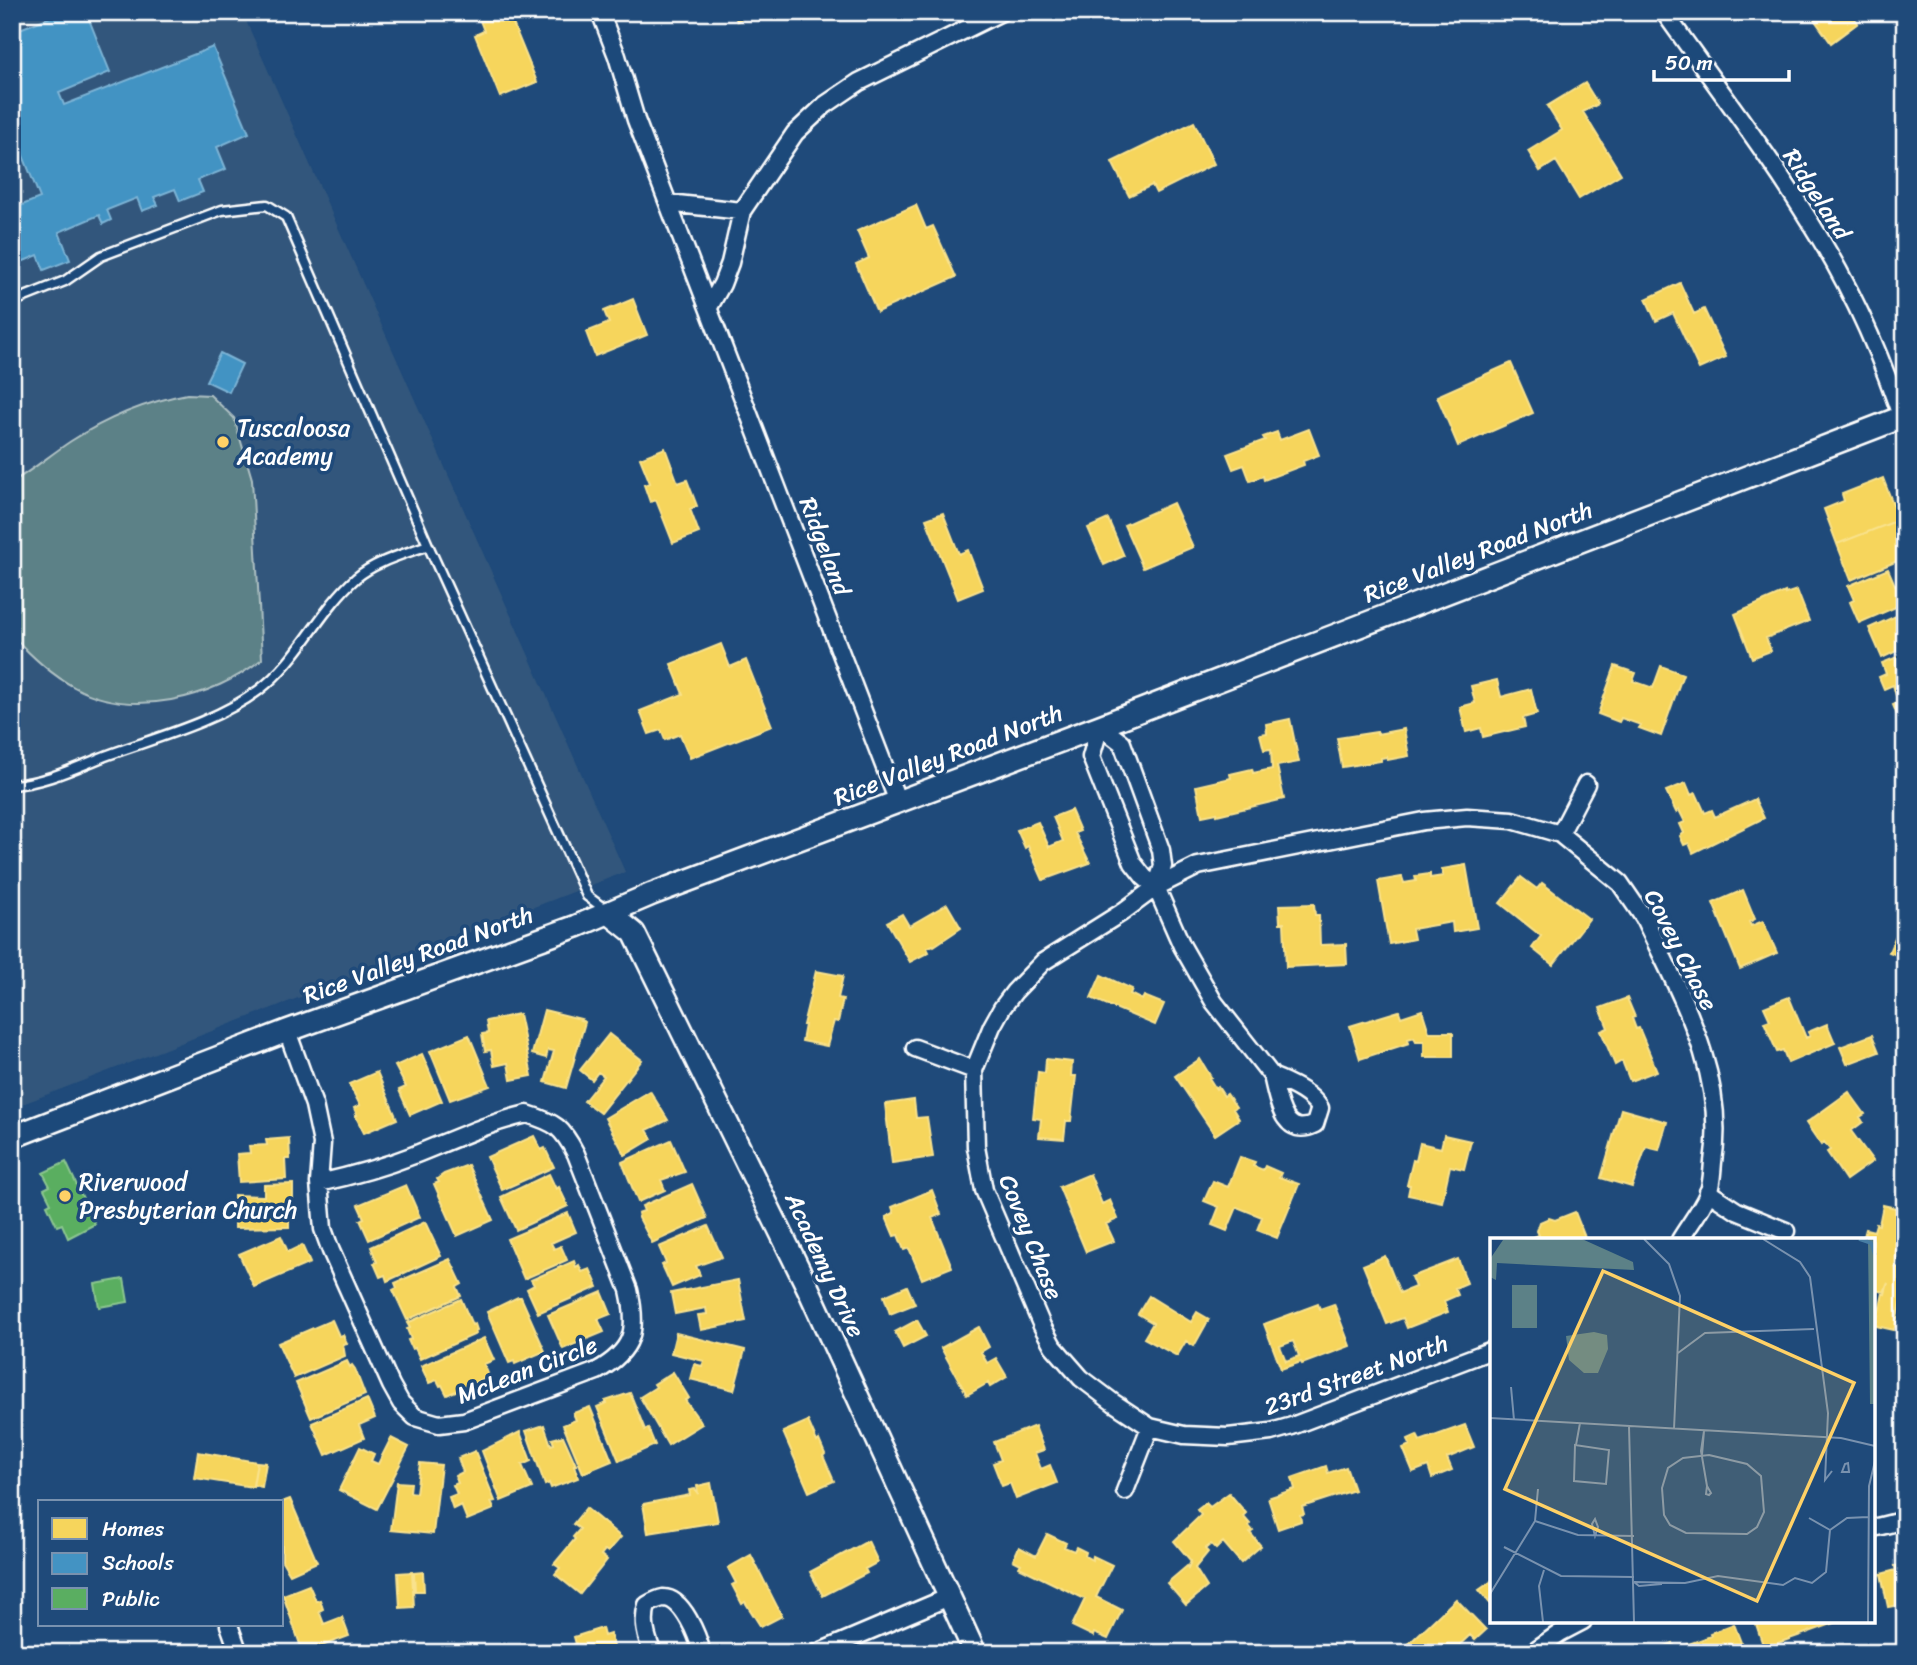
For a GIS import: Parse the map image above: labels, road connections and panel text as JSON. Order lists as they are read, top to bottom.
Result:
{
  "streets": {
    "street": [
      "Ridgeland",
      "Rice Valley Road North",
      "Covey Chase",
      "Academy Drive",
      "McLean Circle",
      "23rd Street North"
    ]
  },
  "crossings": [
    ["Ridgeland", "Rice Valley Road North"],
    ["Rice Valley Road North", "Academy Drive"],
    ["Rice Valley Road North", "McLean Circle"],
    ["Covey Chase", "23rd Street North"]
  ],
  "places": ["Tuscaloosa Academy", "Riverwood Presbyterian Church"],
  "legend": ["Homes", "Schools", "Public"],
  "scale_bar": "50 m"
}
